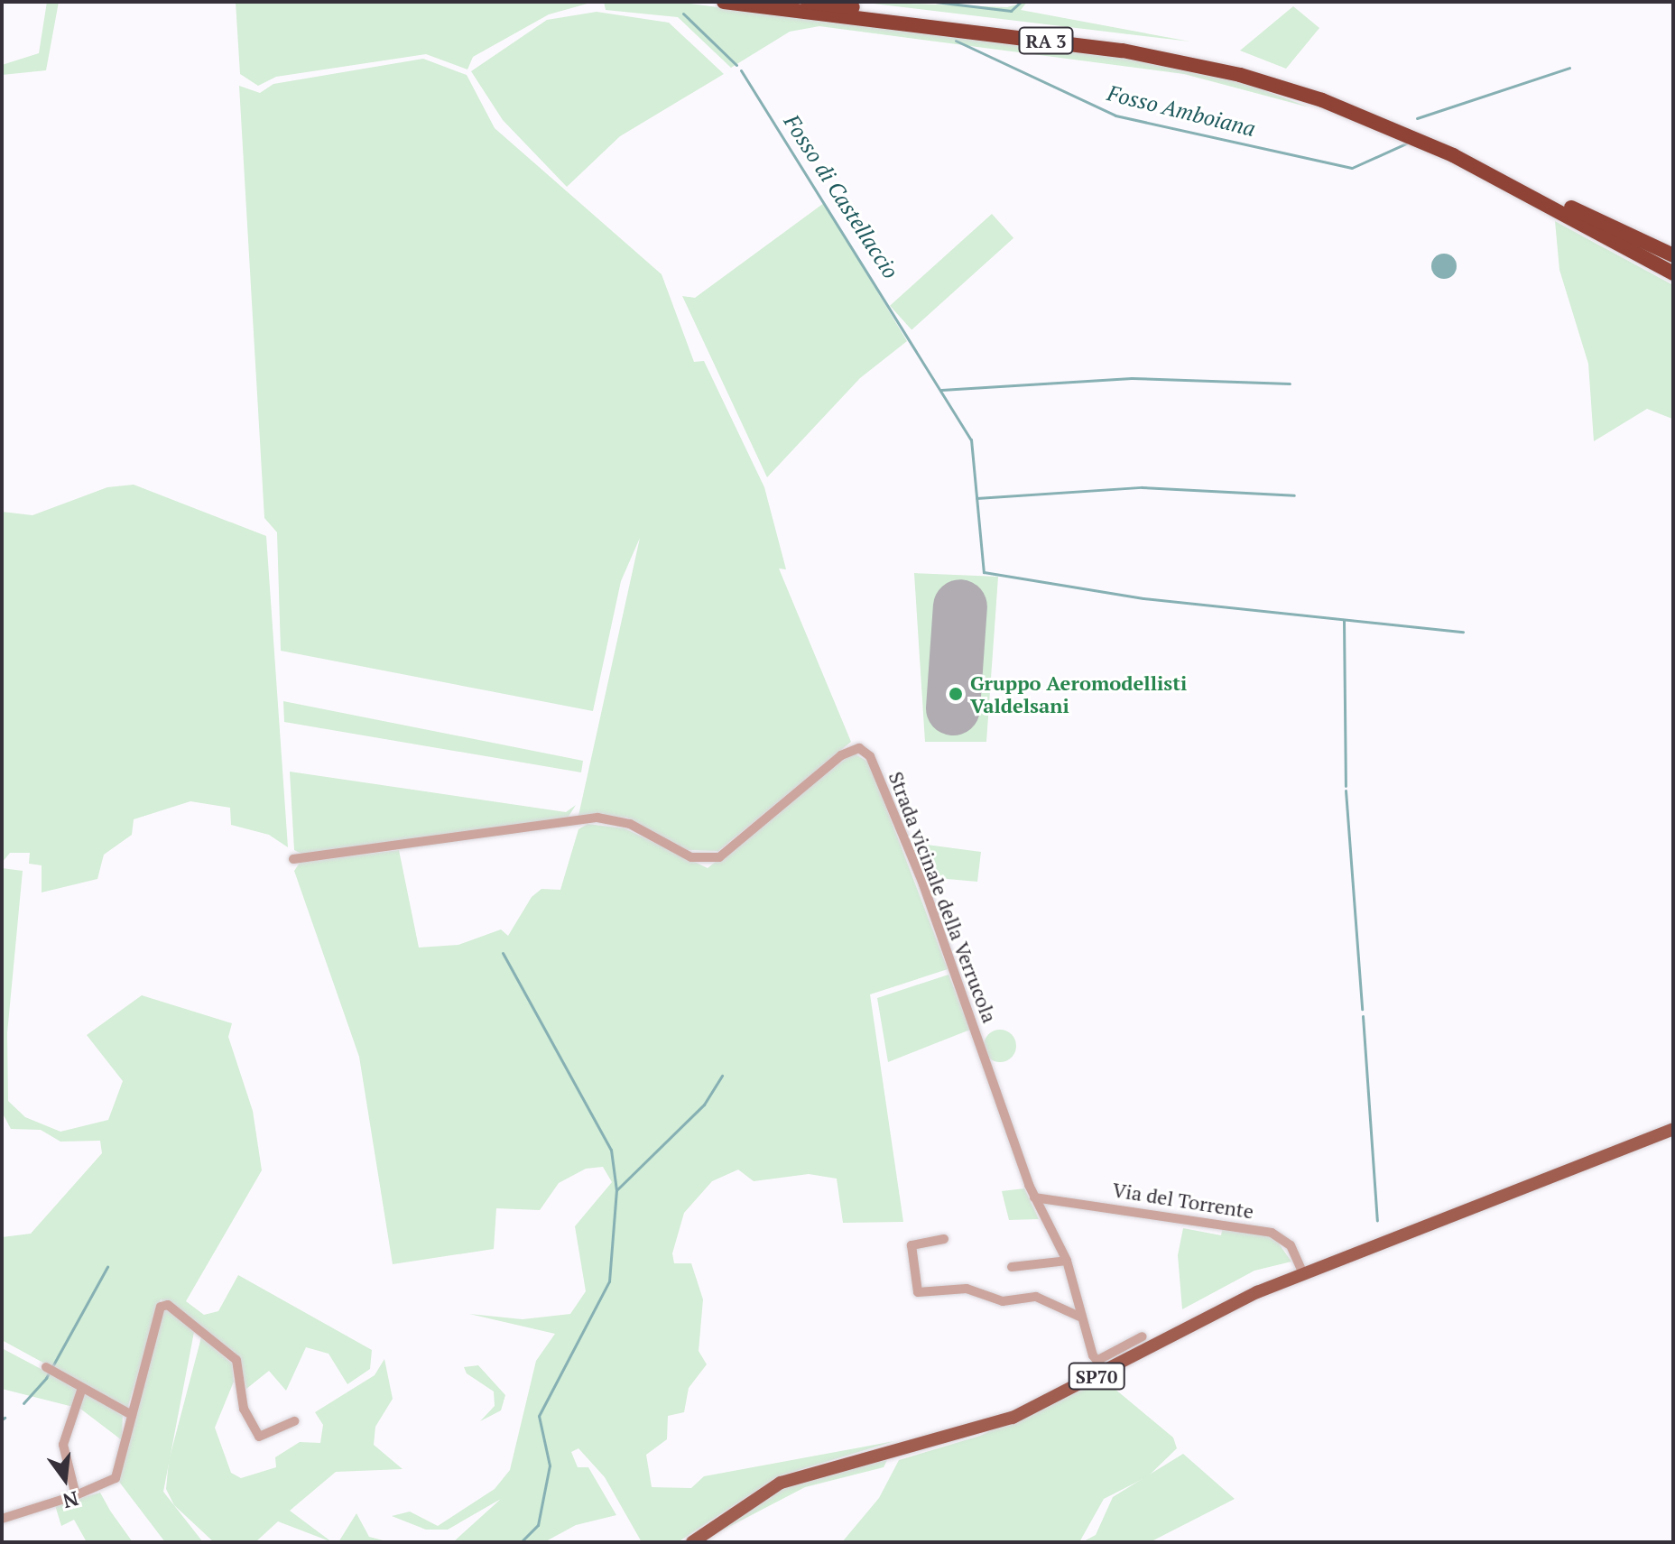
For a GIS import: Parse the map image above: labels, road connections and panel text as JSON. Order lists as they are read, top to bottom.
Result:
{
  "streets": {
    "highway": ["RA 3"],
    "main road": ["SP70"],
    "street": ["Strada vicinale della Verrucola", "Via del Torrente"]
  },
  "crossings": [
    ["Strada vicinale della Verrucola", "Via del Torrente"],
    ["Via del Torrente", "SP70"]
  ],
  "water": ["Fosso Amboiana", "Fosso di Castellaccio"],
  "places": ["Gruppo Aeromodellisti Valdelsani"],
  "north": "bottom"
}
